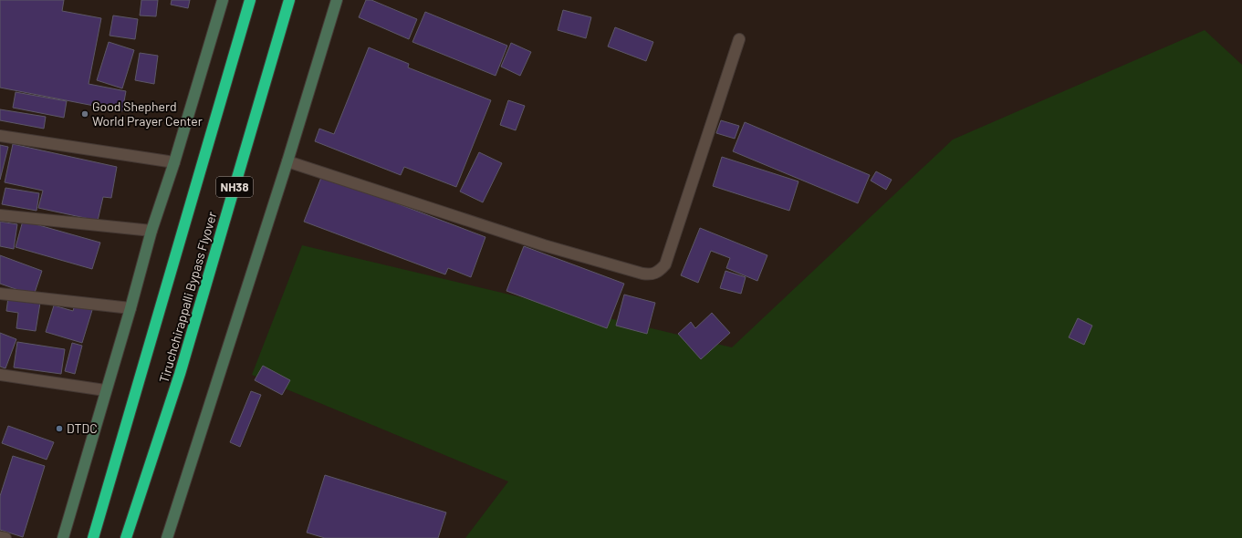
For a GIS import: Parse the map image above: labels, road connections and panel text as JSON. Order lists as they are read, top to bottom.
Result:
{
  "streets": {
    "highway": ["NH38", "Tiruchchirappalli Bypass Flyover"]
  },
  "places": ["Good Shepherd World Prayer Center", "DTDC"]
}
